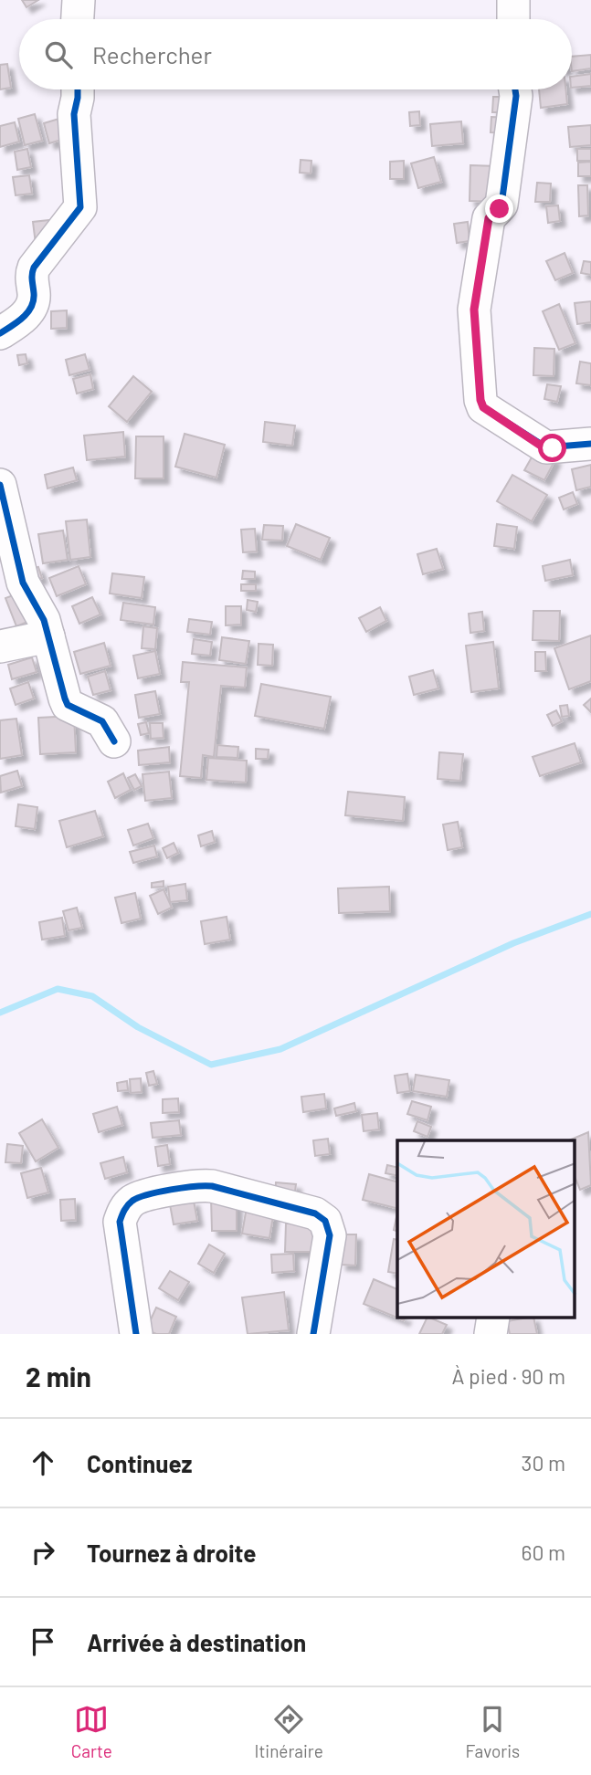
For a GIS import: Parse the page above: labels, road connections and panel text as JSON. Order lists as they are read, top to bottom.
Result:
{
  "page": {
    "search": "Rechercher",
    "heading": ["2 min", "À pied · 90 m"],
    "list": [
      ["Continuez", "30 m"],
      ["Tournez à droite", "60 m"],
      "Arrivée à destination"
    ],
    "nav": ["Carte", "Itinéraire", "Favoris"]
  }
}
